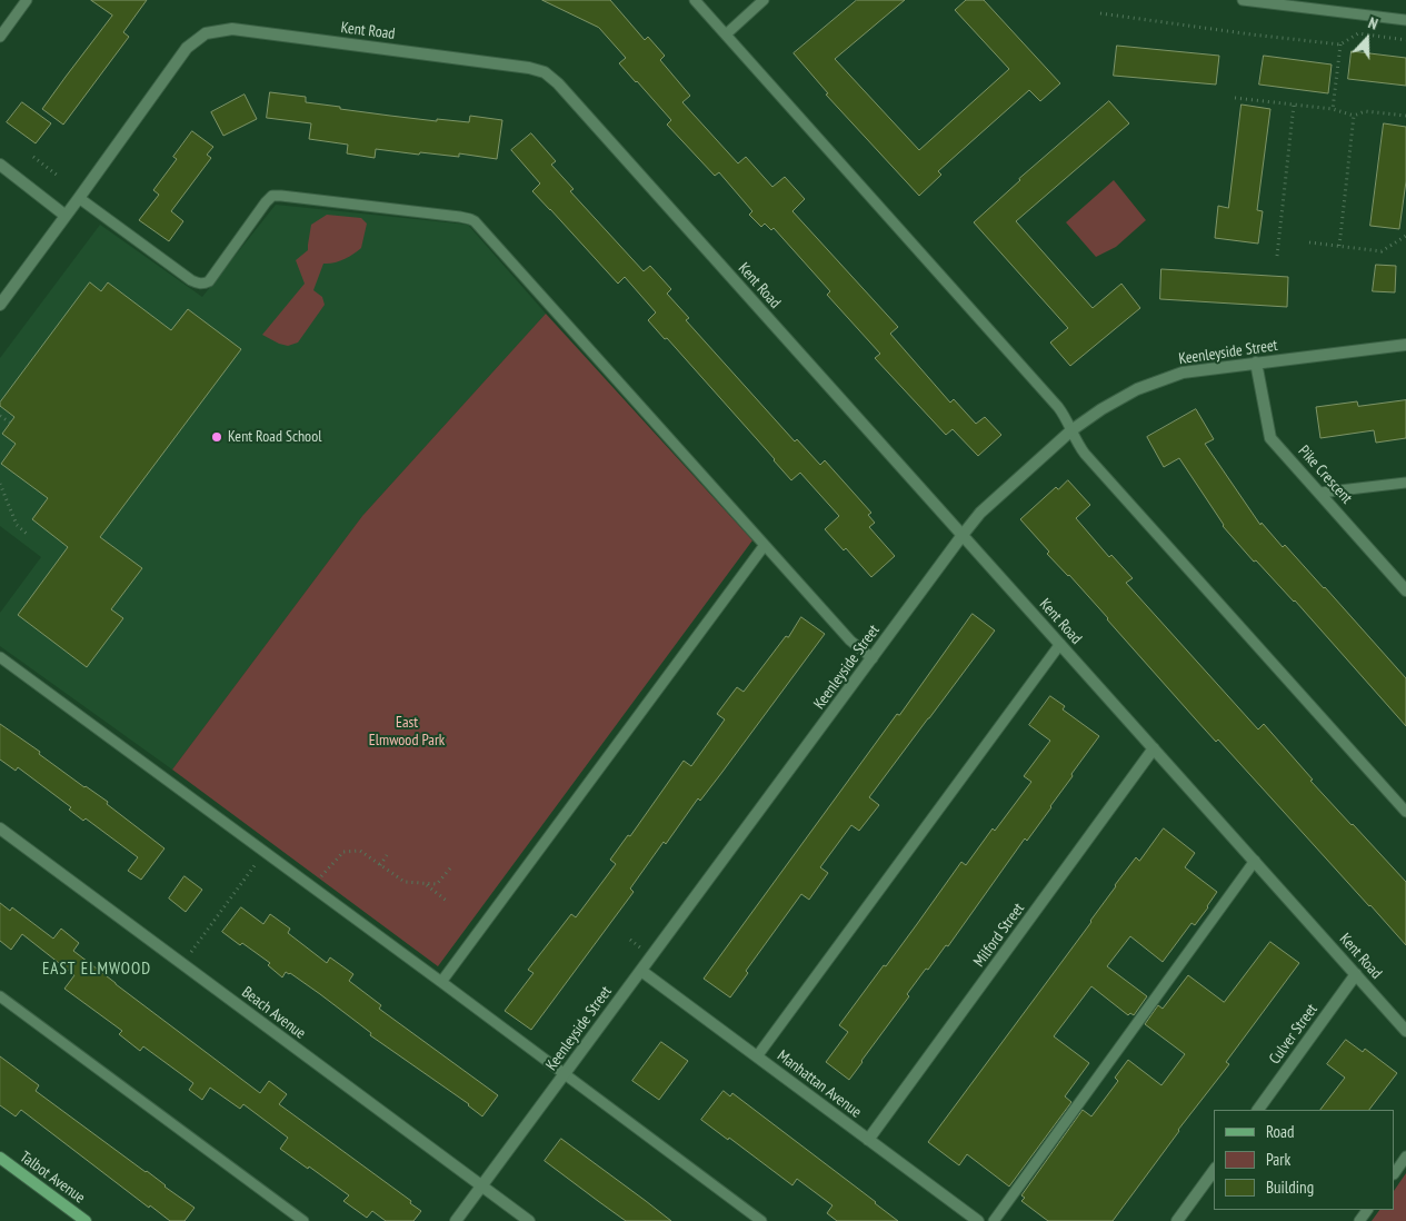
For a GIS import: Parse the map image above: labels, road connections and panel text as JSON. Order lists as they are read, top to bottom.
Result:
{
  "streets": {
    "street": [
      "Kent Road",
      "Keenleyside Street",
      "Pike Crescent",
      "Milford Street",
      "Beach Avenue",
      "Culver Street",
      "Manhattan Avenue",
      "Talbot Avenue"
    ]
  },
  "crossings": [
    ["Kent Road", "Keenleyside Street"],
    ["Kent Road", "Milford Street"],
    ["Kent Road", "Culver Street"],
    ["Keenleyside Street", "Pike Crescent"],
    ["Keenleyside Street", "Beach Avenue"],
    ["Keenleyside Street", "Manhattan Avenue"],
    ["Milford Street", "Manhattan Avenue"]
  ],
  "districts": ["EAST ELMWOOD"],
  "parks": ["East Elmwood Park"],
  "places": ["Kent Road School"],
  "legend": ["Road", "Park", "Building"],
  "north": "top"
}
